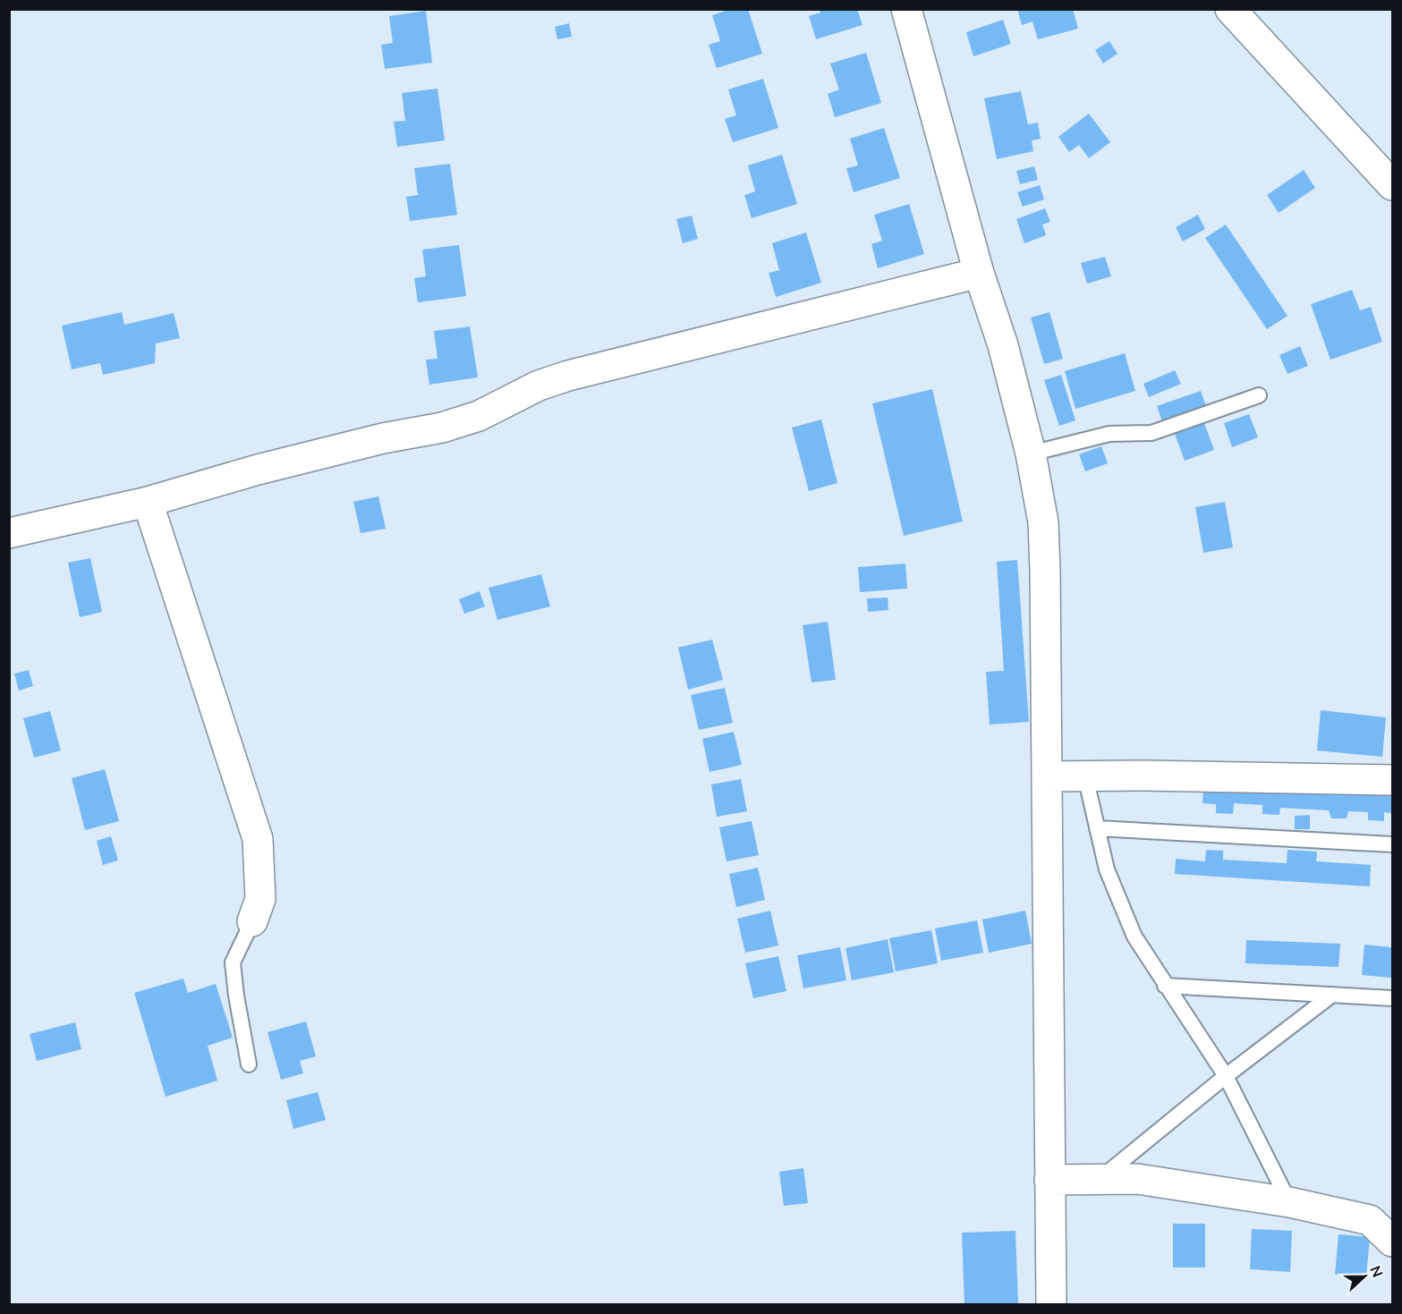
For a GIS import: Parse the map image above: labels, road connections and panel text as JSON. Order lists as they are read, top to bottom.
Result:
{
  "north": "right"
}
